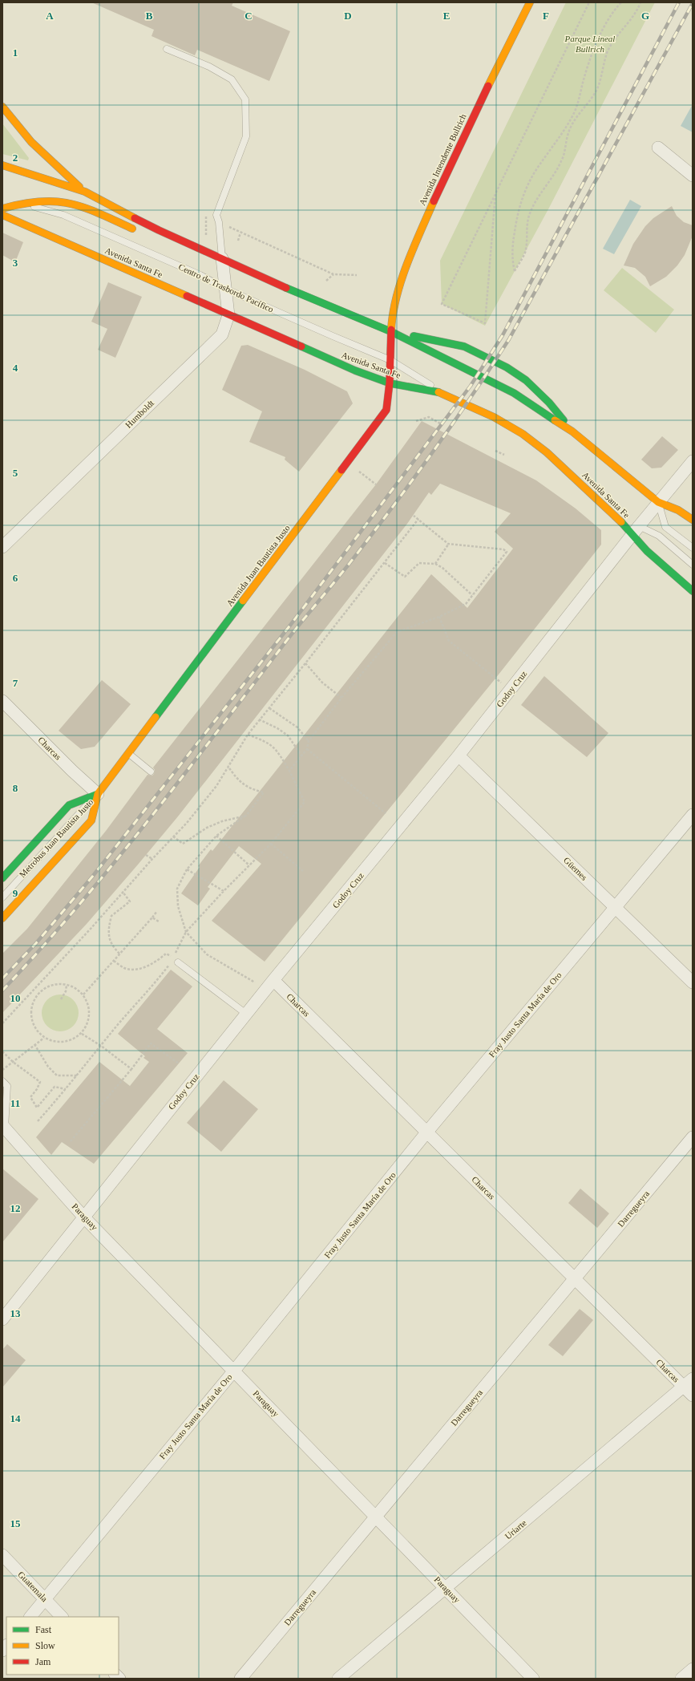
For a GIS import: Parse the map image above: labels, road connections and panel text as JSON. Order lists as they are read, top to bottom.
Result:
{
  "streets": {
    "main road": ["Avenida Intendente Bullrich", "Avenida Santa Fe", "Avenida Juan Bautista Justo"],
    "street": [
      "Humboldt",
      "Godoy Cruz",
      "Charcas",
      "Güemes",
      "Fray Justo Santa María de Oro",
      "Darregueyra",
      "Paraguay",
      "Uriarte",
      "Guatemala"
    ],
    "lane": ["Centro de Trasbordo Pacífico", "Metrobus Juan Bautista Justo"]
  },
  "crossings": [
    ["Avenida Intendente Bullrich", "Avenida Juan Bautista Justo"],
    ["Avenida Santa Fe", "Centro de Trasbordo Pacífico"],
    ["Avenida Santa Fe", "Humboldt"],
    ["Avenida Santa Fe", "Avenida Juan Bautista Justo"],
    ["Avenida Santa Fe", "Godoy Cruz"],
    ["Centro de Trasbordo Pacífico", "Humboldt"],
    ["Centro de Trasbordo Pacífico", "Avenida Juan Bautista Justo"],
    ["Avenida Juan Bautista Justo", "Charcas"],
    ["Avenida Juan Bautista Justo", "Metrobus Juan Bautista Justo"],
    ["Godoy Cruz", "Charcas"],
    ["Godoy Cruz", "Güemes"],
    ["Godoy Cruz", "Paraguay"],
    ["Charcas", "Metrobus Juan Bautista Justo"],
    ["Charcas", "Fray Justo Santa María de Oro"],
    ["Charcas", "Darregueyra"],
    ["Charcas", "Uriarte"],
    ["Güemes", "Fray Justo Santa María de Oro"],
    ["Fray Justo Santa María de Oro", "Paraguay"],
    ["Fray Justo Santa María de Oro", "Guatemala"],
    ["Darregueyra", "Paraguay"],
    ["Paraguay", "Uriarte"]
  ],
  "parks": ["Parque Lineal Bullrich"],
  "legend": ["Fast", "Slow", "Jam"],
  "grid": {
    "columns": [
      "A",
      "B",
      "C",
      "D",
      "E",
      "F",
      "G"
    ],
    "rows": [
      "1",
      "2",
      "3",
      "4",
      "5",
      "6",
      "7",
      "8",
      "9",
      "10",
      "11",
      "12",
      "13",
      "14",
      "15"
    ]
  }
}
